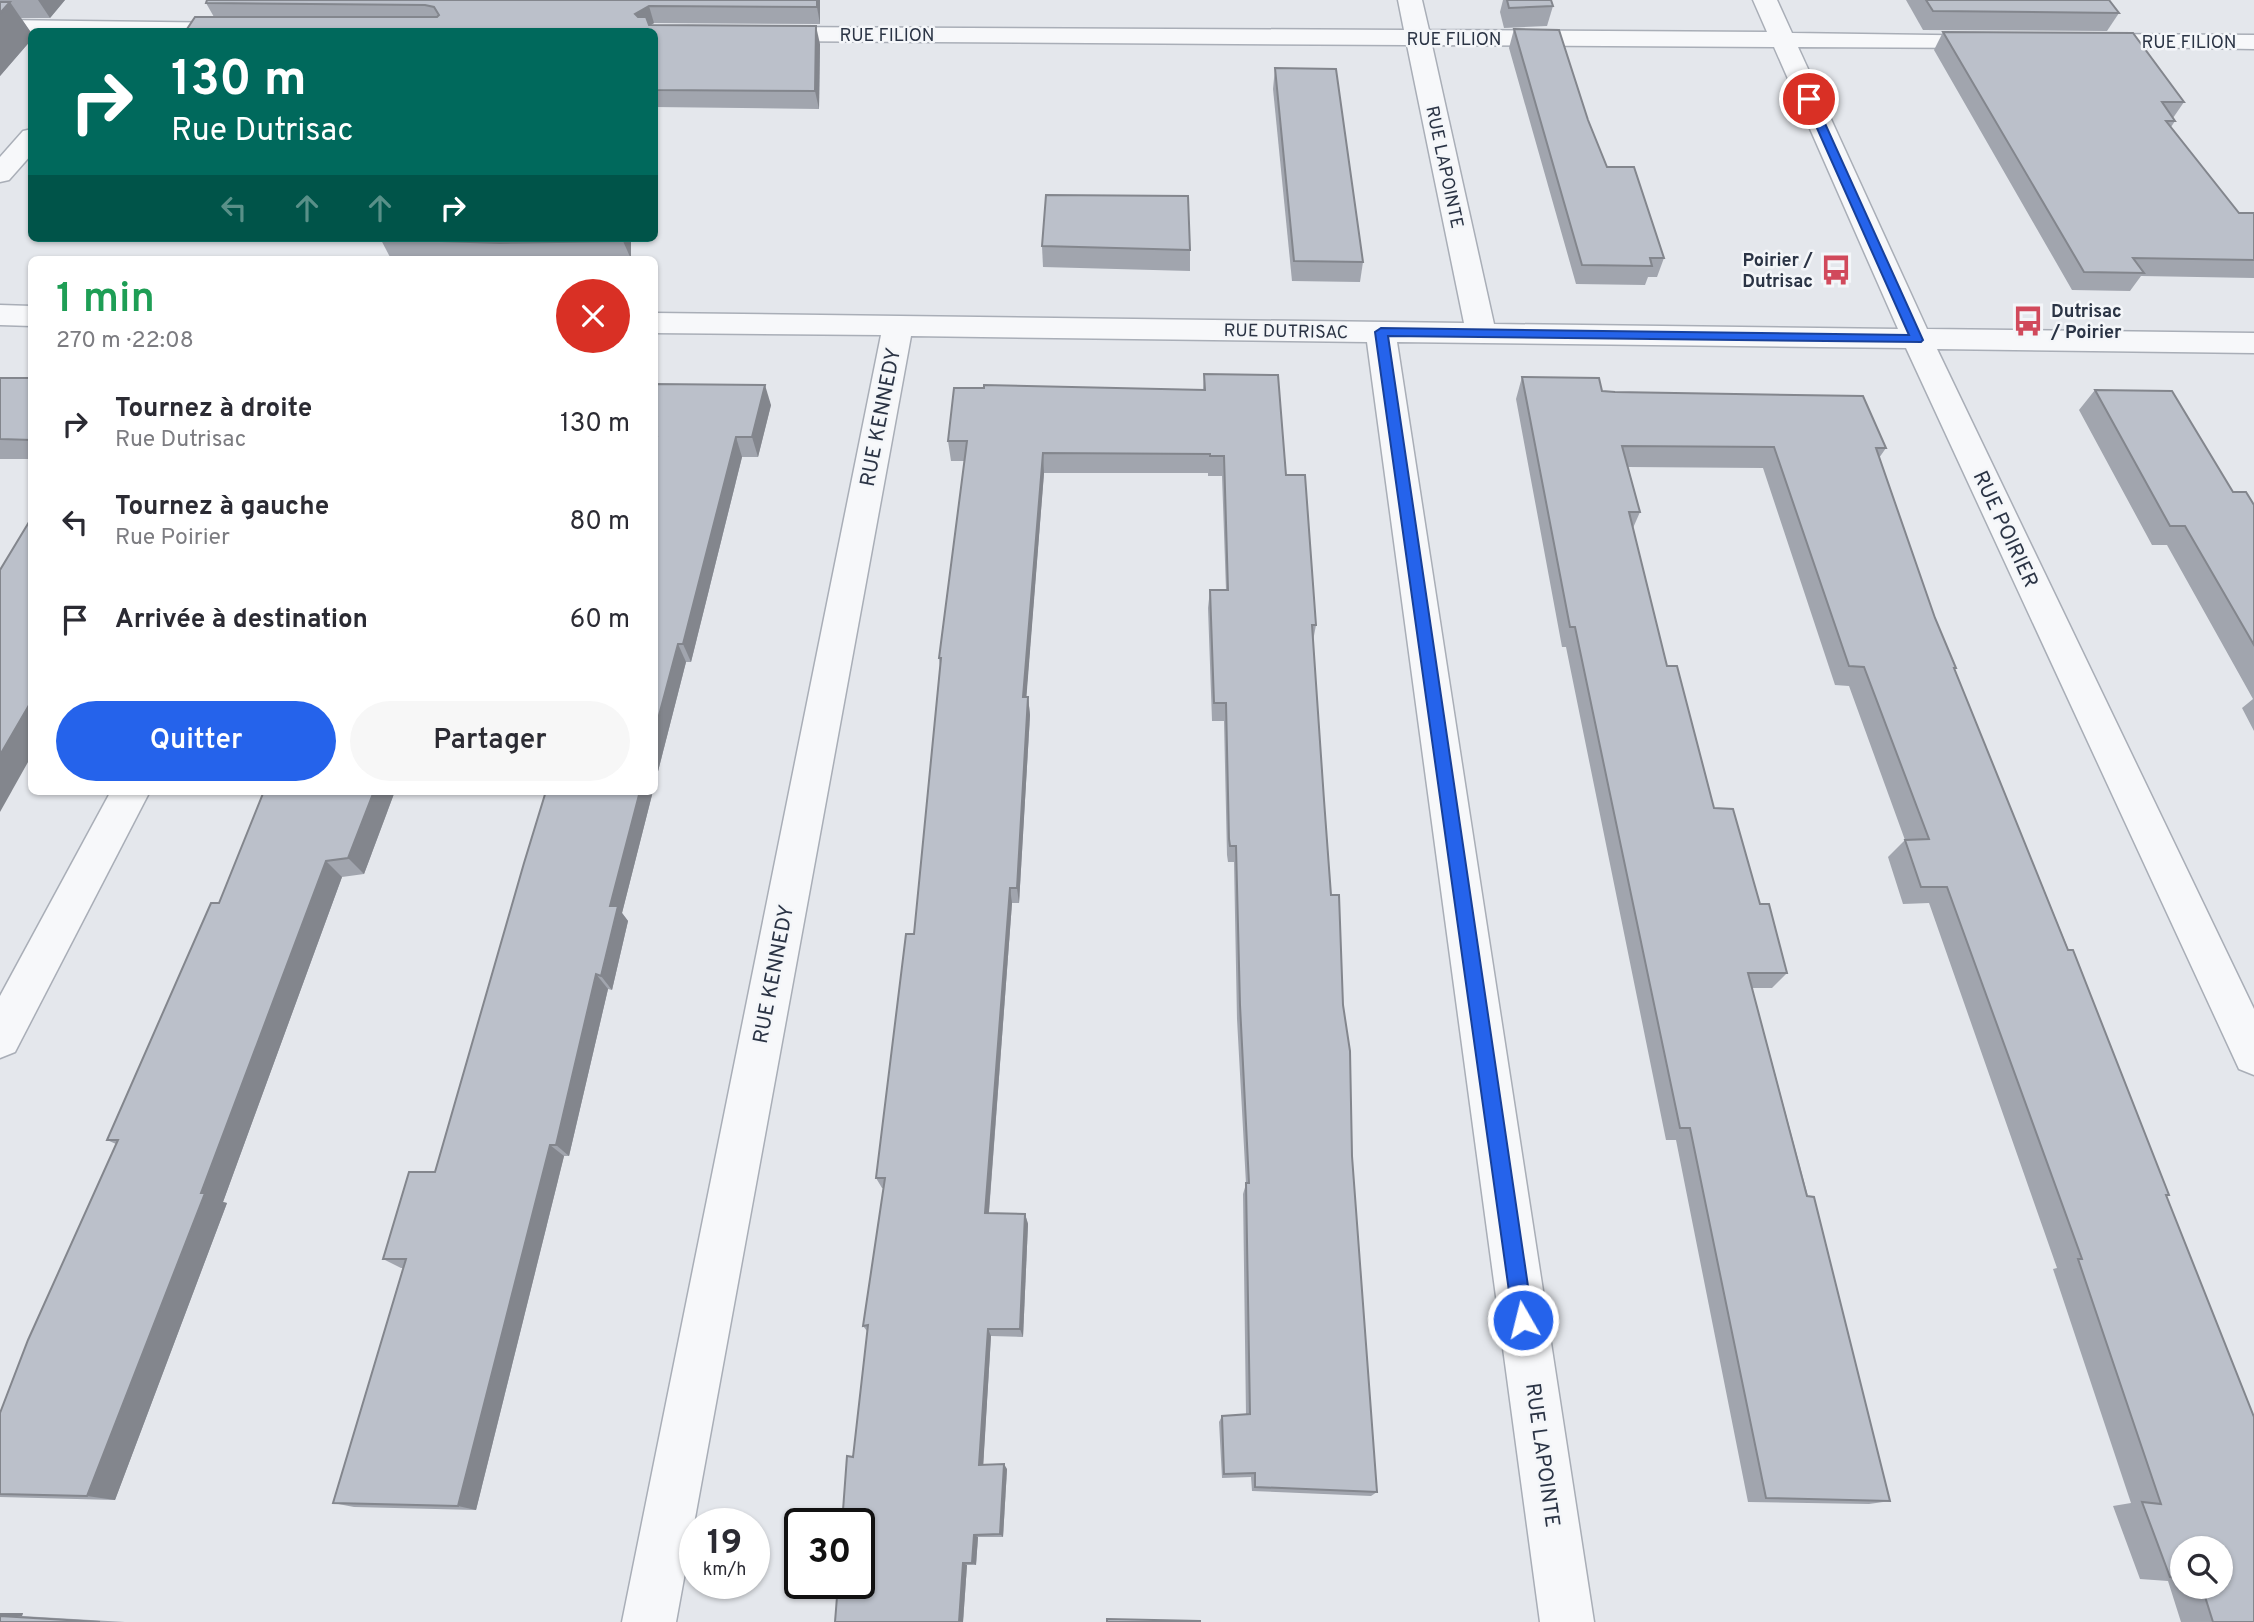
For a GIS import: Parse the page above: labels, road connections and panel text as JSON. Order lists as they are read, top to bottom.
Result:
{
  "streets": {
    "street": [
      "RUE FILION",
      "RUE LAPOINTE",
      "RUE DUTRISAC",
      "RUE KENNEDY",
      "RUE POIRIER"
    ]
  },
  "crossings": [
    ["RUE FILION", "RUE LAPOINTE"],
    ["RUE FILION", "RUE POIRIER"],
    ["RUE LAPOINTE", "RUE DUTRISAC"],
    ["RUE DUTRISAC", "RUE KENNEDY"],
    ["RUE DUTRISAC", "RUE POIRIER"]
  ],
  "places": {
    "bus stop": ["Poirier / Dutrisac", "Dutrisac / Poirier"]
  },
  "page": {
    "turn": ["130 m", "Rue Dutrisac"],
    "heading": ["1 min", "270 m · 22:08"],
    "list": [
      {
        "name": "Tournez à droite",
        "note": "Rue Dutrisac",
        "value": "130 m"
      },
      {
        "name": "Tournez à gauche",
        "note": "Rue Poirier",
        "value": "80 m"
      },
      {
        "name": "Arrivée à destination",
        "value": "60 m"
      }
    ],
    "buttons": ["Quitter", "Partager"],
    "speed": "19 km/h",
    "limit": "30"
  }
}
